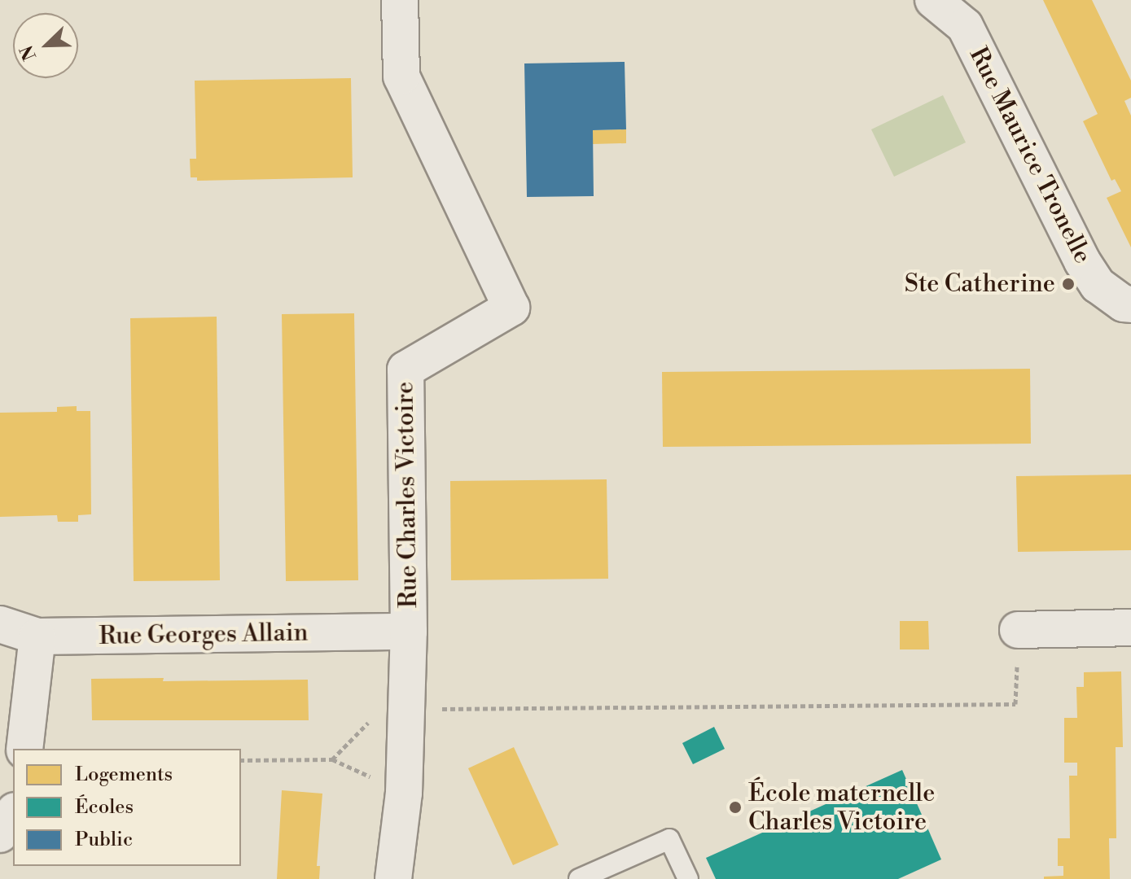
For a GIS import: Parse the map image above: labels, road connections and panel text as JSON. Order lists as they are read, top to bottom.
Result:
{
  "streets": {
    "street": ["Rue Maurice Tronelle", "Rue Charles Victoire", "Rue Georges Allain"]
  },
  "crossings": [
    ["Rue Charles Victoire", "Rue Georges Allain"]
  ],
  "places": ["Ste Catherine", "École maternelle Charles Victoire"],
  "legend": ["Logements", "Écoles", "Public"],
  "north": "bottom left"
}
